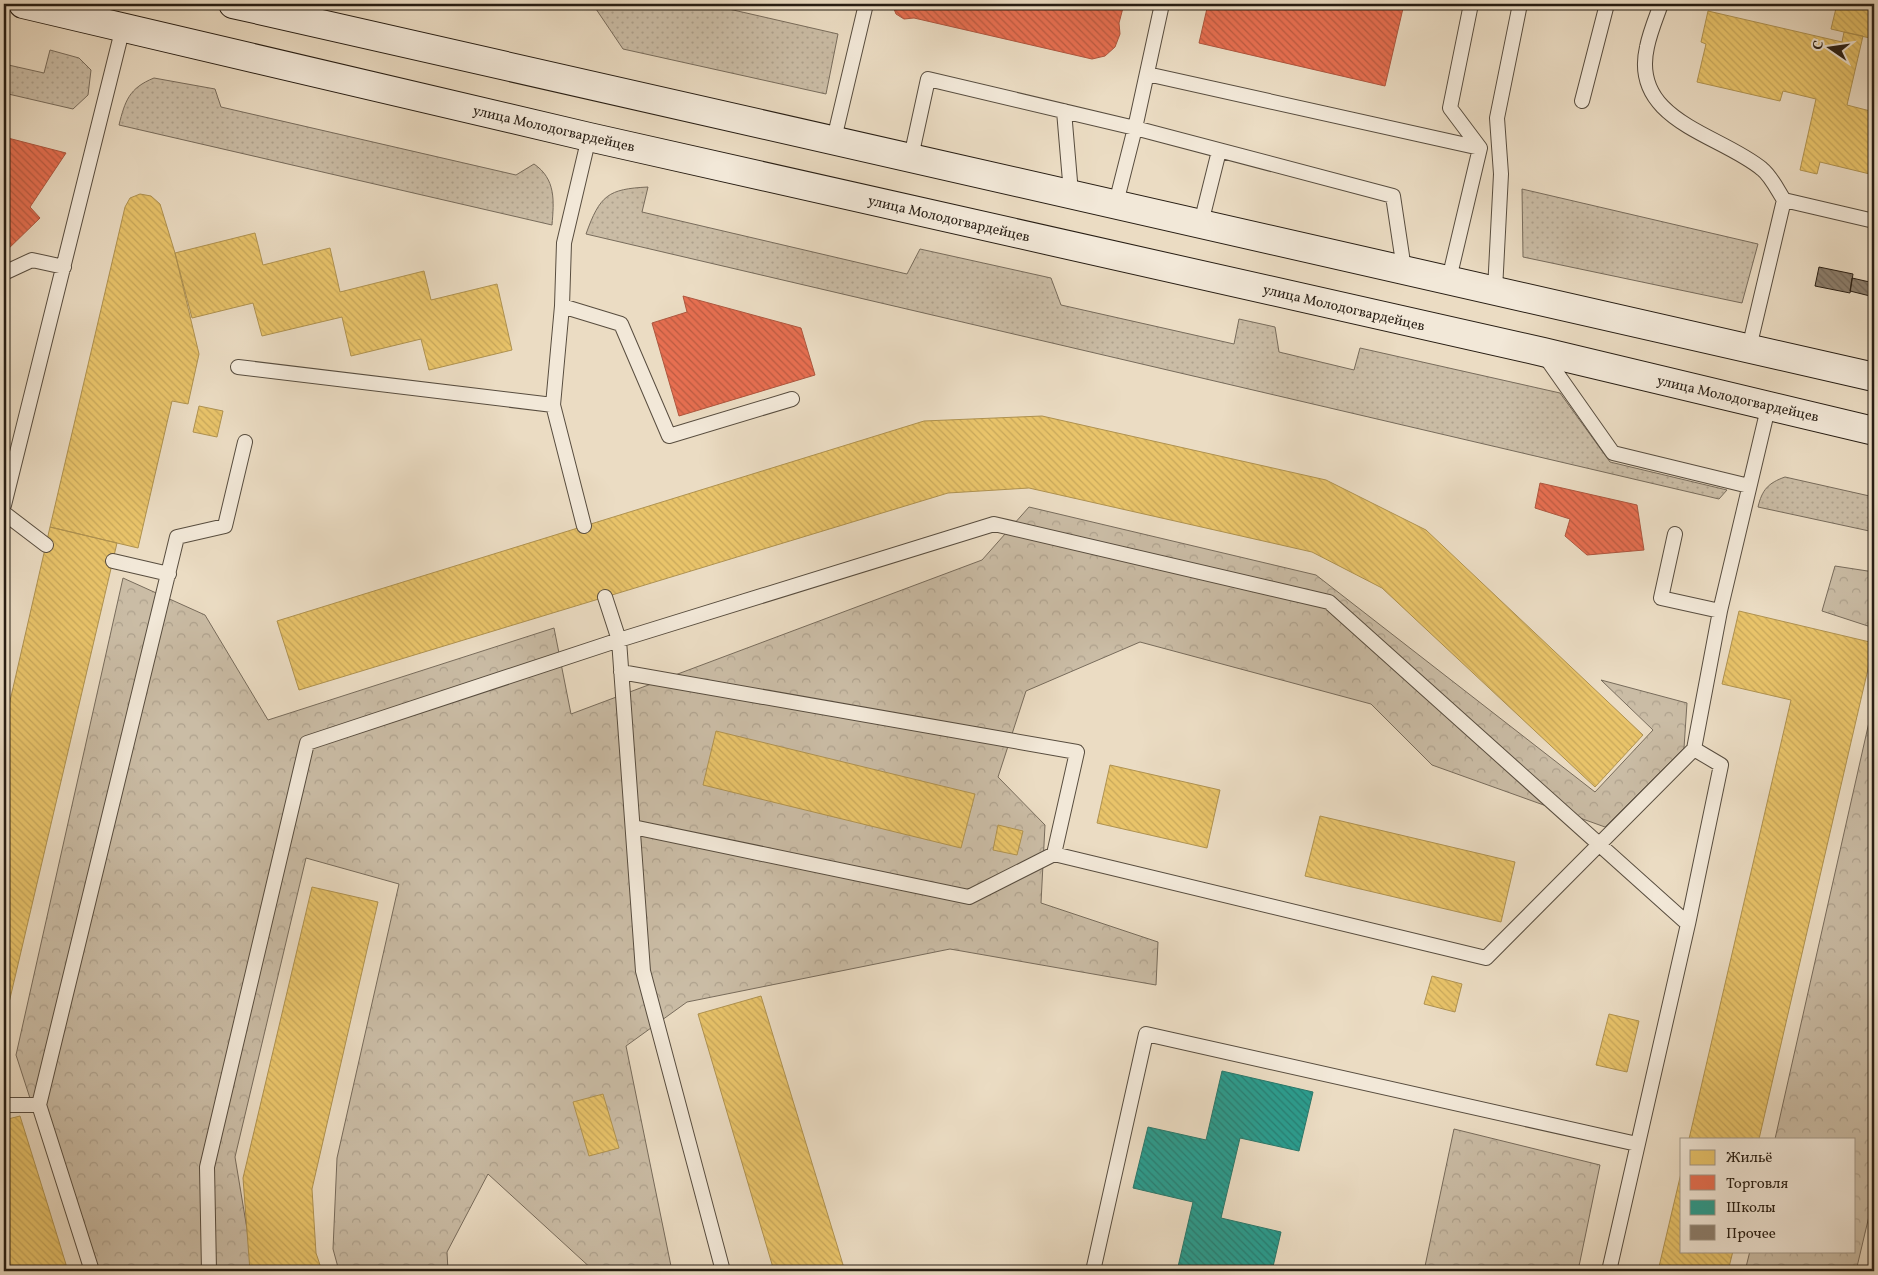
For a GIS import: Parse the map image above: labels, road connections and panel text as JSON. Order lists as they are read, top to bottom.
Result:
{
  "streets": {
    "main road": ["улица Молодогвардейцев"]
  },
  "legend": [
    "Жильё",
    "Торговля",
    "Школы",
    "Прочее"
  ],
  "north": "left"
}
